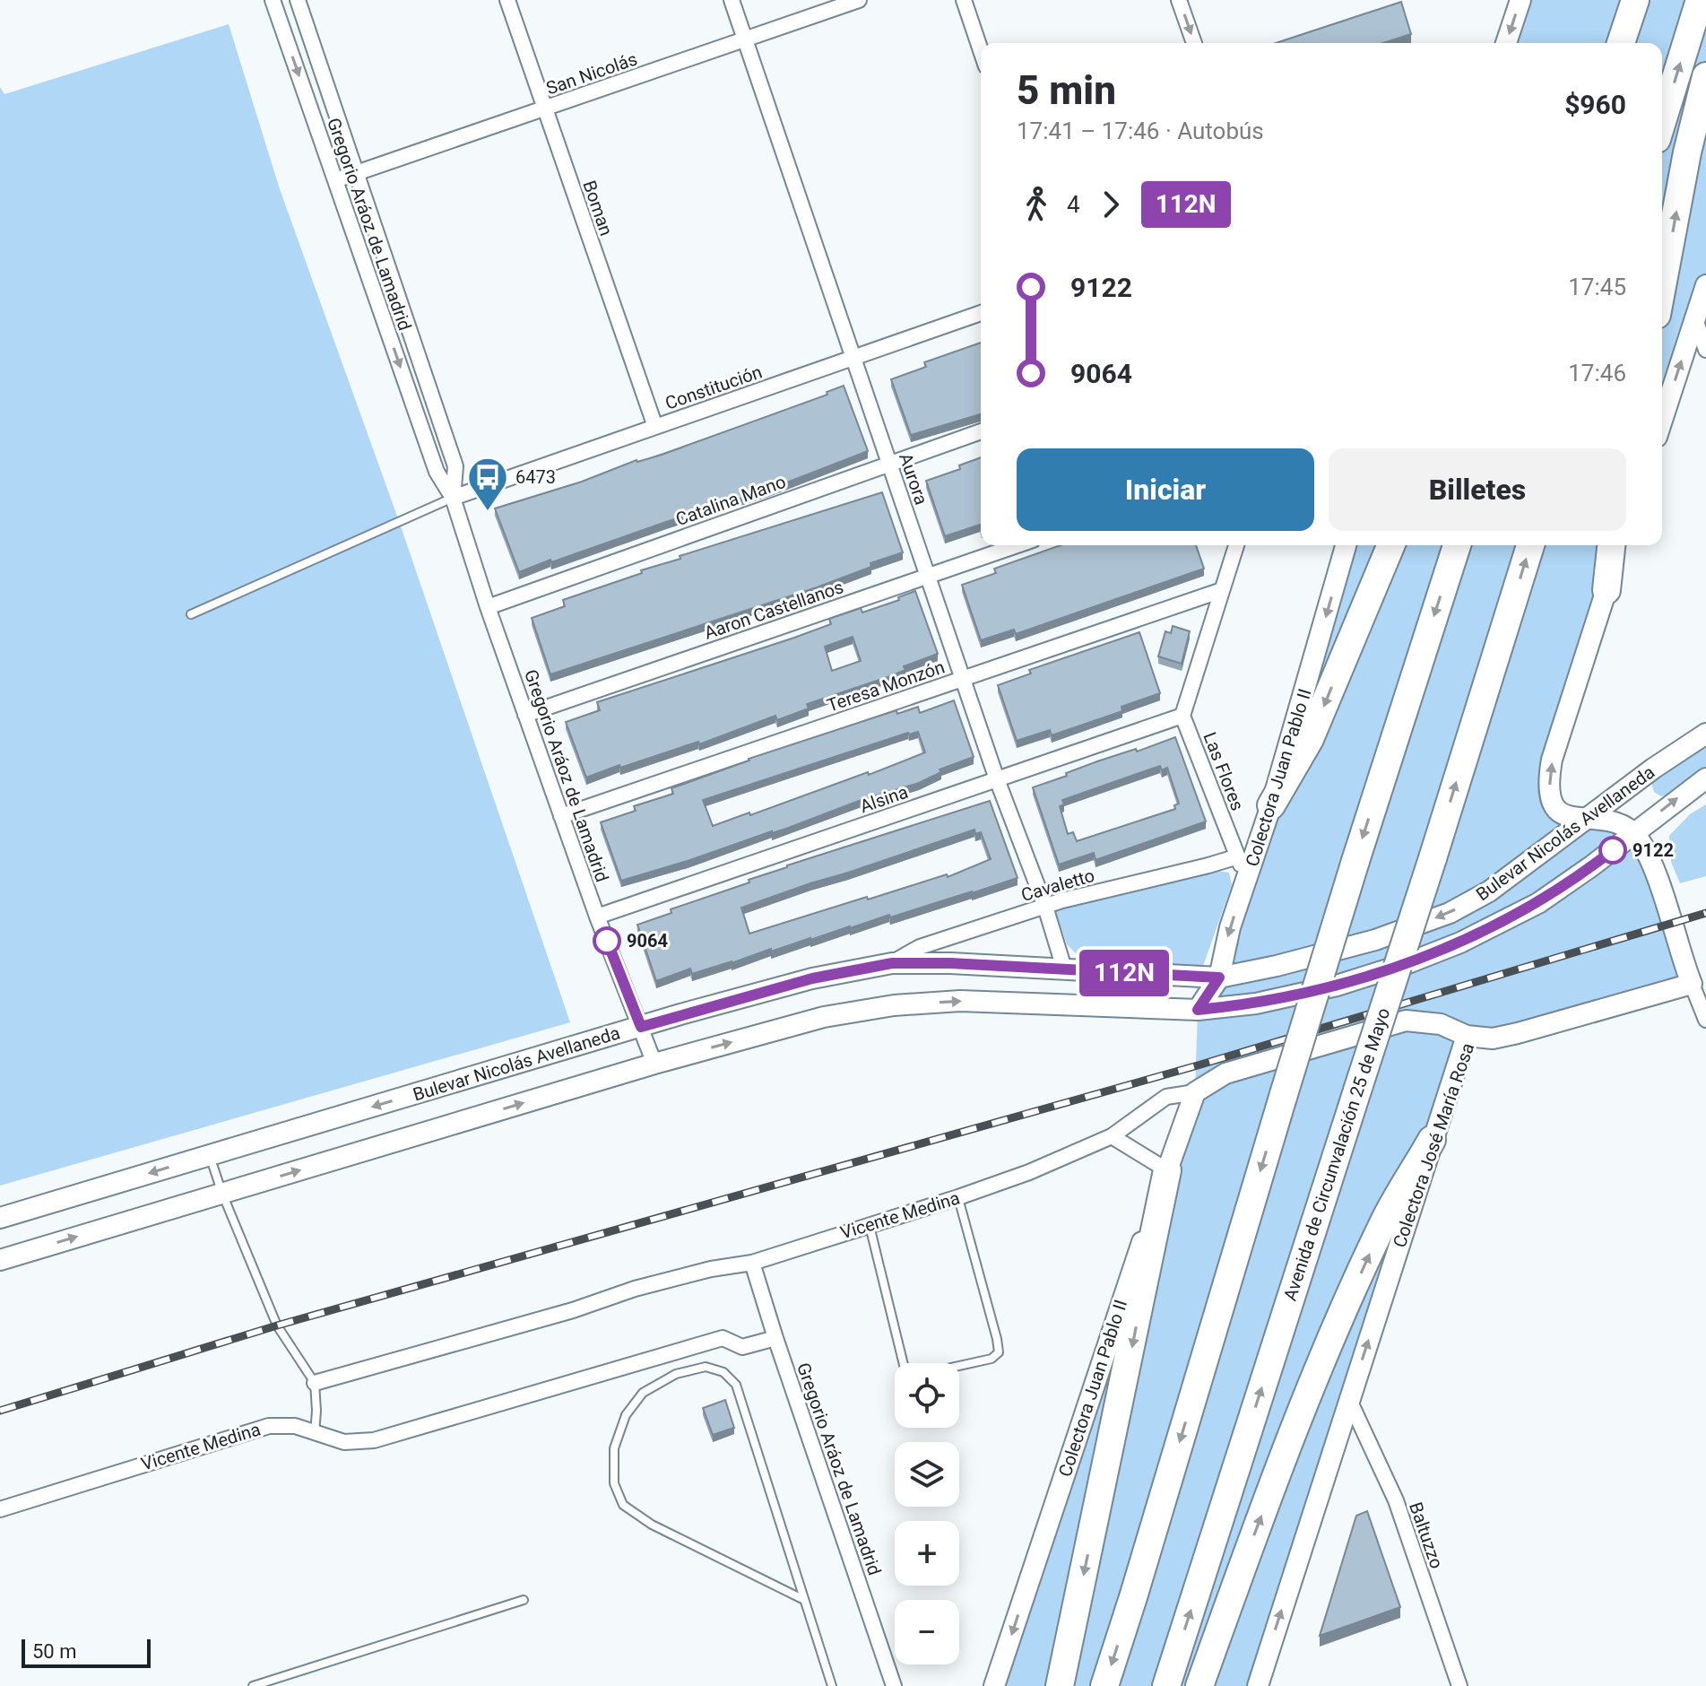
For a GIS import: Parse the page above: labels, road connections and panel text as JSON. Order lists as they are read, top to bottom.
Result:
{
  "streets": {
    "highway": ["Avenida de Circunvalación 25 de Mayo"],
    "main road": [
      "Colectora Juan Pablo II",
      "Bulevar Nicolás Avellaneda",
      "Colectora José María Rosa",
      "Vicente Medina"
    ],
    "street": [
      "San Nicolás",
      "Boman",
      "Gregorio Aráoz de Lamadrid",
      "Constitución",
      "Aurora",
      "Catalina Mano",
      "Aaron Castellanos",
      "Teresa Monzón",
      "Las Flores",
      "Alsina",
      "Cavaletto",
      "Baltuzzo"
    ]
  },
  "crossings": [
    ["San Nicolás", "Boman"],
    ["San Nicolás", "Gregorio Aráoz de Lamadrid"],
    ["San Nicolás", "Aurora"],
    ["Boman", "Constitución"],
    ["Gregorio Aráoz de Lamadrid", "Constitución"],
    ["Gregorio Aráoz de Lamadrid", "Catalina Mano"],
    ["Gregorio Aráoz de Lamadrid", "Aaron Castellanos"],
    ["Gregorio Aráoz de Lamadrid", "Teresa Monzón"],
    ["Gregorio Aráoz de Lamadrid", "Alsina"],
    ["Gregorio Aráoz de Lamadrid", "Bulevar Nicolás Avellaneda"],
    ["Gregorio Aráoz de Lamadrid", "Vicente Medina"],
    ["Constitución", "Aurora"],
    ["Aurora", "Catalina Mano"],
    ["Aurora", "Aaron Castellanos"],
    ["Aurora", "Teresa Monzón"],
    ["Aurora", "Alsina"],
    ["Aurora", "Bulevar Nicolás Avellaneda"],
    ["Aurora", "Cavaletto"],
    ["Las Flores", "Colectora Juan Pablo II"],
    ["Las Flores", "Alsina"],
    ["Las Flores", "Cavaletto"],
    ["Colectora Juan Pablo II", "Bulevar Nicolás Avellaneda"],
    ["Colectora Juan Pablo II", "Vicente Medina"],
    ["Bulevar Nicolás Avellaneda", "Cavaletto"],
    ["Colectora José María Rosa", "Vicente Medina"],
    ["Colectora José María Rosa", "Baltuzzo"]
  ],
  "one_way": ["Colectora Juan Pablo II", "Colectora José María Rosa"],
  "places": {
    "bus stop": ["6473"],
    "other": ["9122", "9064"]
  },
  "lines": ["bus line 112N"],
  "scale_bar": "50 m",
  "page": {
    "on_map": "112N",
    "heading": ["5 min", "17:41 – 17:46 · Autobús", "$960"],
    "legs": ["4", "112N"],
    "list": [
      {
        "name": "9122",
        "value": "17:45"
      },
      {
        "name": "9064",
        "value": "17:46"
      }
    ],
    "buttons": ["Iniciar", "Billetes"],
    "map_buttons": ["+", "−"],
    "scale": "50 m"
  }
}
